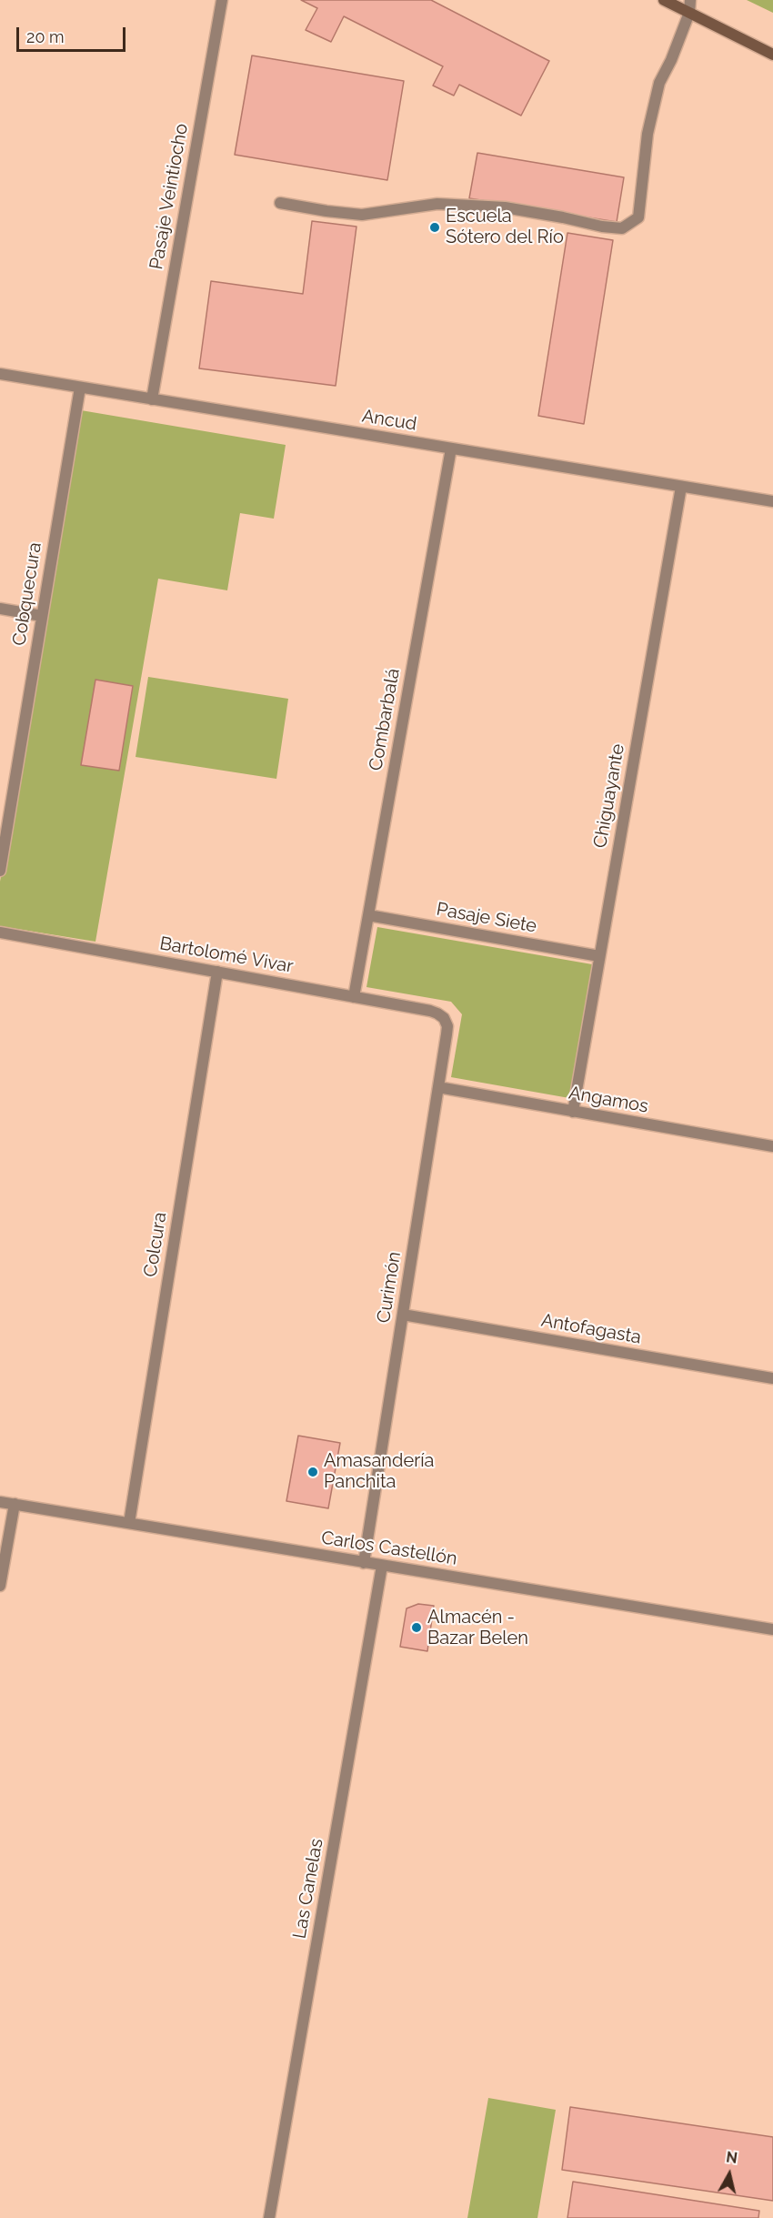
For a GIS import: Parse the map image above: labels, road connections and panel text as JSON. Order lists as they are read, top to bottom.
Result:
{
  "streets": {
    "street": [
      "Pasaje Veintiocho",
      "Ancud",
      "Cobquecura",
      "Combarbalá",
      "Chiguayante",
      "Pasaje Siete",
      "Bartolomé Vivar",
      "Angamos",
      "Colcura",
      "Curimón",
      "Antofagasta",
      "Carlos Castellón",
      "Las Canelas"
    ]
  },
  "crossings": [
    ["Pasaje Veintiocho", "Ancud"],
    ["Ancud", "Cobquecura"],
    ["Ancud", "Combarbalá"],
    ["Ancud", "Chiguayante"],
    ["Combarbalá", "Pasaje Siete"],
    ["Combarbalá", "Bartolomé Vivar"],
    ["Chiguayante", "Pasaje Siete"],
    ["Chiguayante", "Angamos"],
    ["Bartolomé Vivar", "Colcura"],
    ["Bartolomé Vivar", "Curimón"],
    ["Angamos", "Curimón"],
    ["Colcura", "Carlos Castellón"],
    ["Curimón", "Antofagasta"],
    ["Curimón", "Carlos Castellón"],
    ["Carlos Castellón", "Las Canelas"]
  ],
  "places": ["Escuela Sótero del Río", "Amasandería Panchita", "Almacén - Bazar Belen"],
  "scale_bar": "20 m",
  "north": "top"
}
